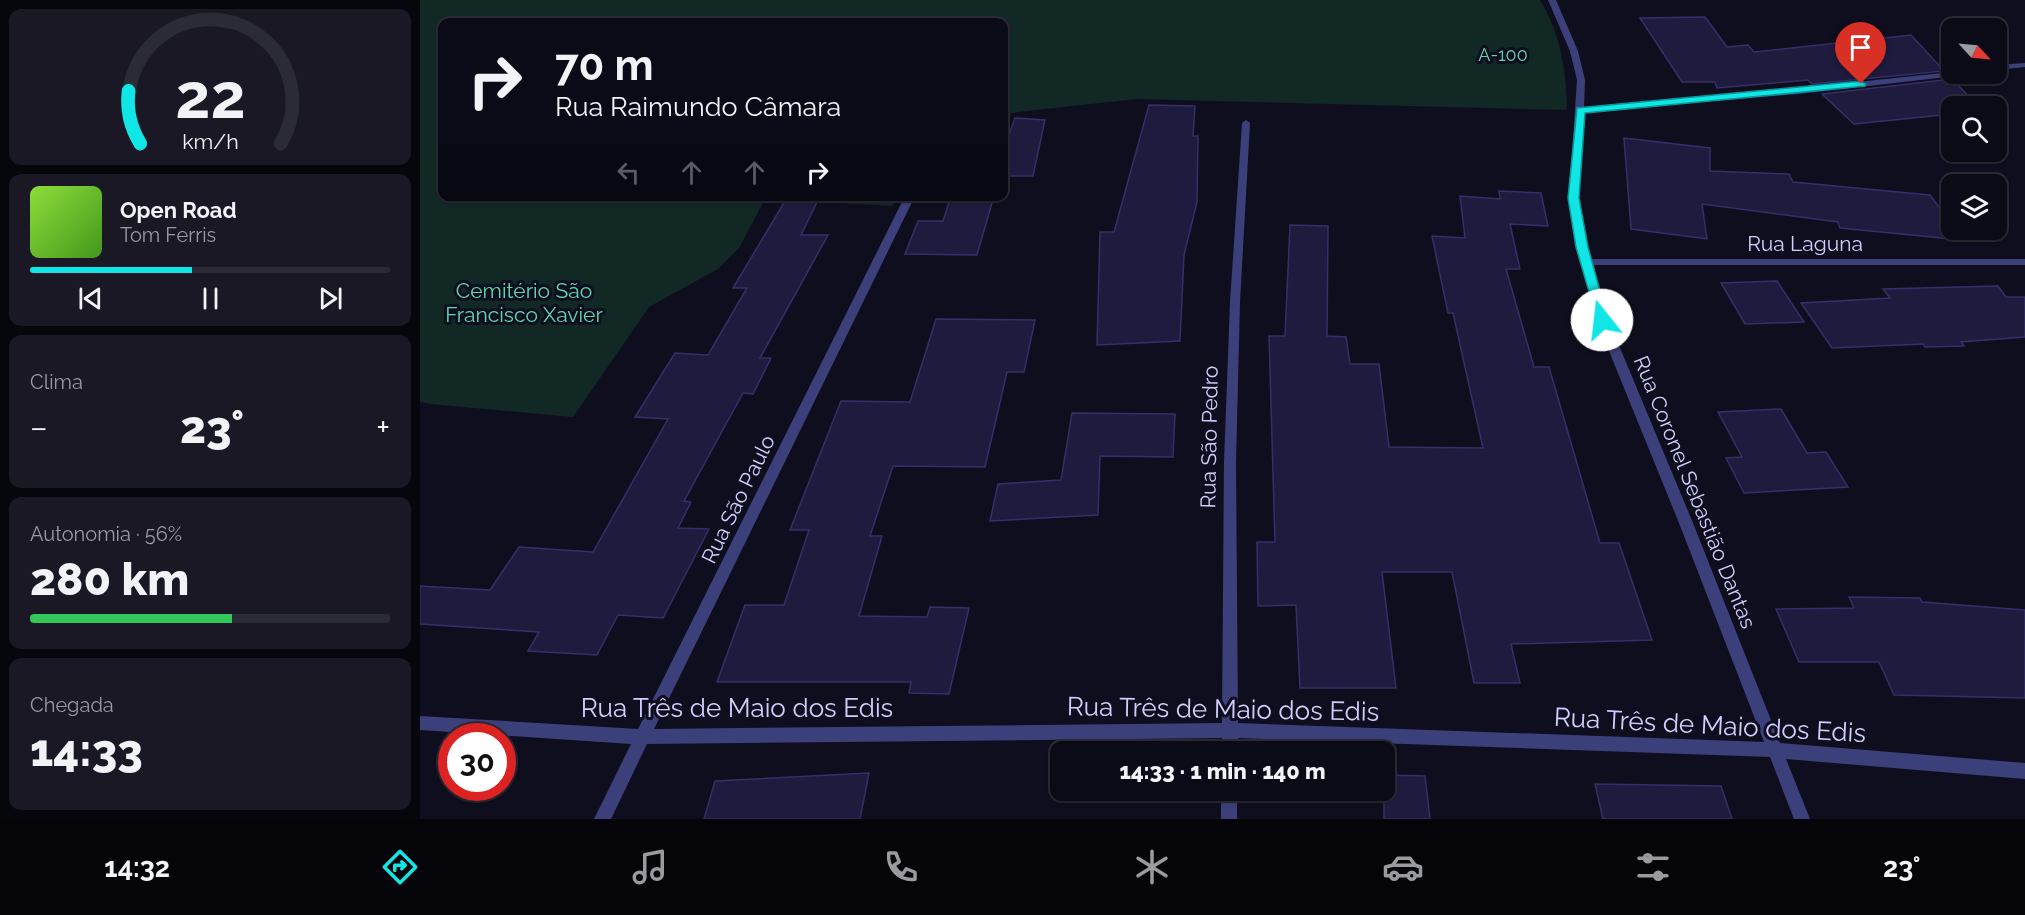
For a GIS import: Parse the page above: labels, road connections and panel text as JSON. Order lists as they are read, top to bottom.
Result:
{
  "streets": {
    "street": [
      "Rua Laguna",
      "Rua São Pedro",
      "Rua Coronel Sebastião Dantas",
      "Rua São Paulo",
      "Rua Três de Maio dos Edis"
    ]
  },
  "crossings": [
    ["Rua Laguna", "Rua Coronel Sebastião Dantas"],
    ["Rua São Pedro", "Rua Três de Maio dos Edis"],
    ["Rua Coronel Sebastião Dantas", "Rua Três de Maio dos Edis"],
    ["Rua São Paulo", "Rua Três de Maio dos Edis"]
  ],
  "parks": ["A-100", "Cemitério São Francisco Xavier"],
  "north": "bottom right",
  "page": {
    "turn": ["70 m", "Rua Raimundo Câmara"],
    "song": ["Open Road", "Tom Ferris"],
    "tile": [
      "Clima",
      ["Autonomia · 56%", "280 km"],
      ["Chegada", "14:33"]
    ],
    "heat": ["−", "23°", "+"],
    "limit": "30",
    "trip": "14:33 · 1 min · 140 m",
    "tabs": ["14:32", "23°"],
    "gauge": ["22", "km/h"]
  }
}
